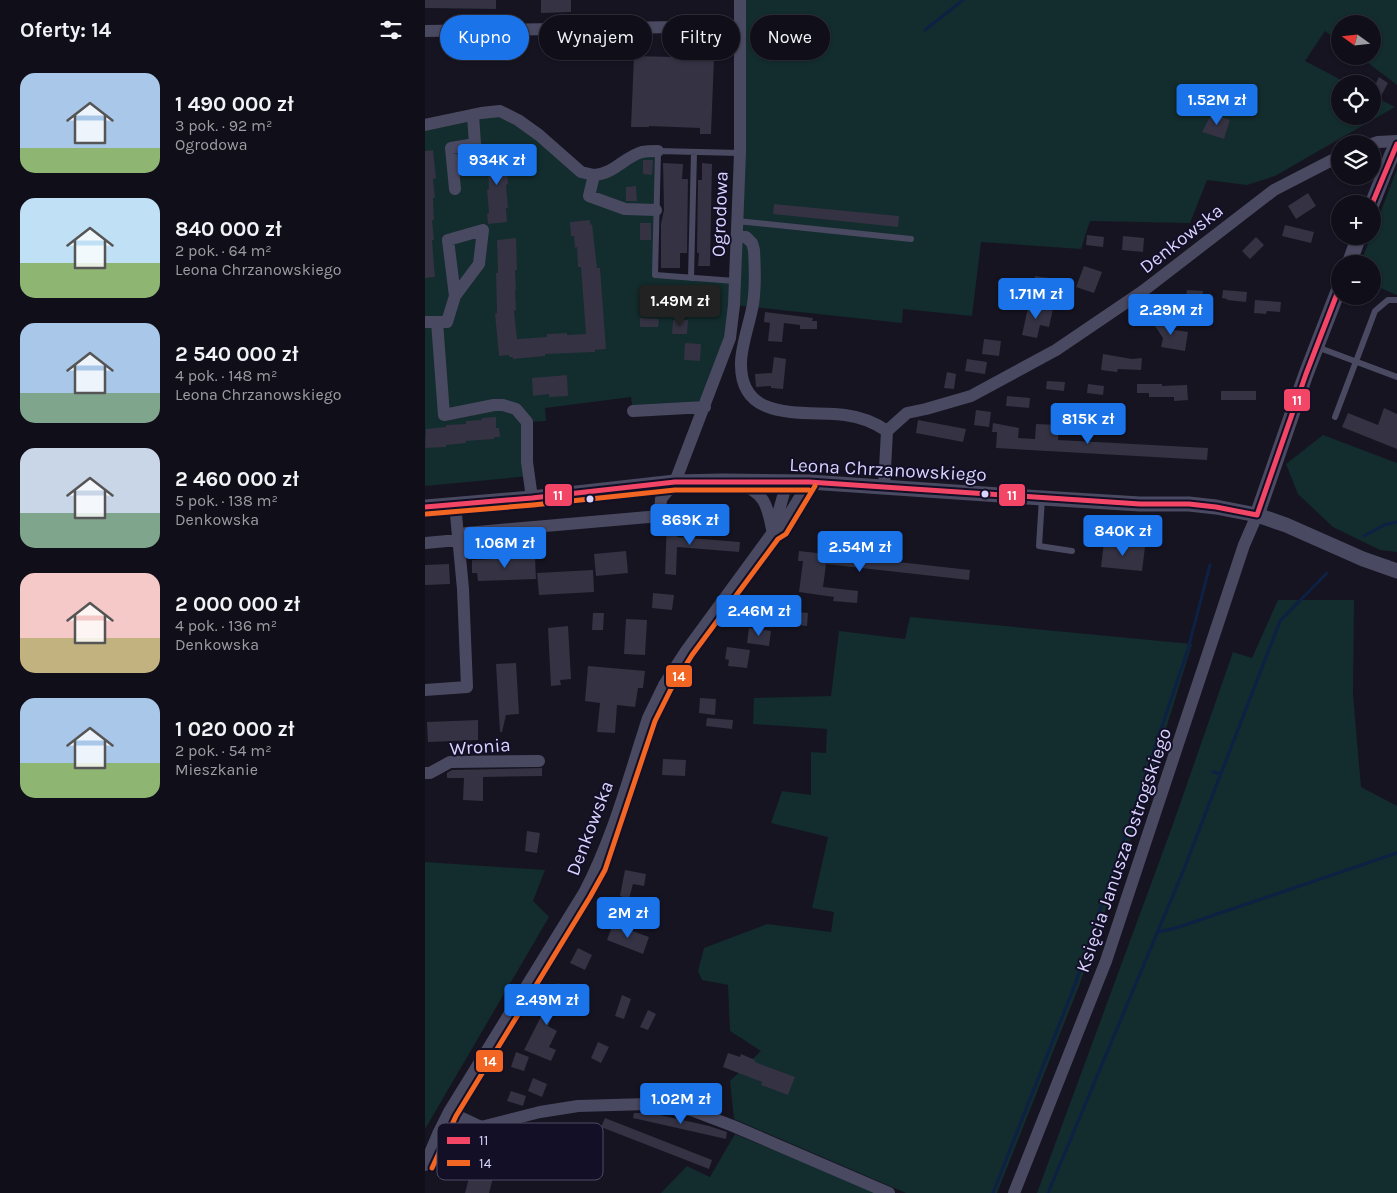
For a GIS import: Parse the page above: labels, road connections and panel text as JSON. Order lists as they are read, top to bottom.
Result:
{
  "streets": {
    "street": [
      "Ogrodowa",
      "Denkowska",
      "Leona Chrzanowskiego",
      "Wronia",
      "Księcia Janusza Ostrogskiego"
    ]
  },
  "crossings": [
    ["Ogrodowa", "Leona Chrzanowskiego"],
    ["Denkowska", "Leona Chrzanowskiego"],
    ["Leona Chrzanowskiego", "Księcia Janusza Ostrogskiego"]
  ],
  "lines": ["transit line 11", "transit line 14"],
  "legend": ["11", "14"],
  "north": "left",
  "page": {
    "heading": "Oferty: 14",
    "map_buttons": ["+", "−"],
    "chip": [
      "Kupno",
      "Wynajem",
      "Filtry",
      "Nowe"
    ],
    "list": [
      {
        "name": "1 490 000 zł",
        "note": "3 pok. · 92 m² · Ogrodowa"
      },
      {
        "name": "840 000 zł",
        "note": "2 pok. · 64 m² · Leona Chrzanowskiego"
      },
      {
        "name": "2 540 000 zł",
        "note": "4 pok. · 148 m² · Leona Chrzanowskiego"
      },
      {
        "name": "2 460 000 zł",
        "note": "5 pok. · 138 m² · Denkowska"
      },
      {
        "name": "2 000 000 zł",
        "note": "4 pok. · 136 m² · Denkowska"
      },
      {
        "name": "1 020 000 zł",
        "note": "2 pok. · 54 m² · Mieszkanie"
      }
    ],
    "price": [
      "1.52M zł",
      "934K zł",
      "1.71M zł",
      "1.49M zł",
      "2.29M zł",
      "815K zł",
      "869K zł",
      "840K zł",
      "1.06M zł",
      "2.54M zł",
      "2.46M zł",
      "2M zł",
      "2.49M zł",
      "1.02M zł"
    ]
  }
}
